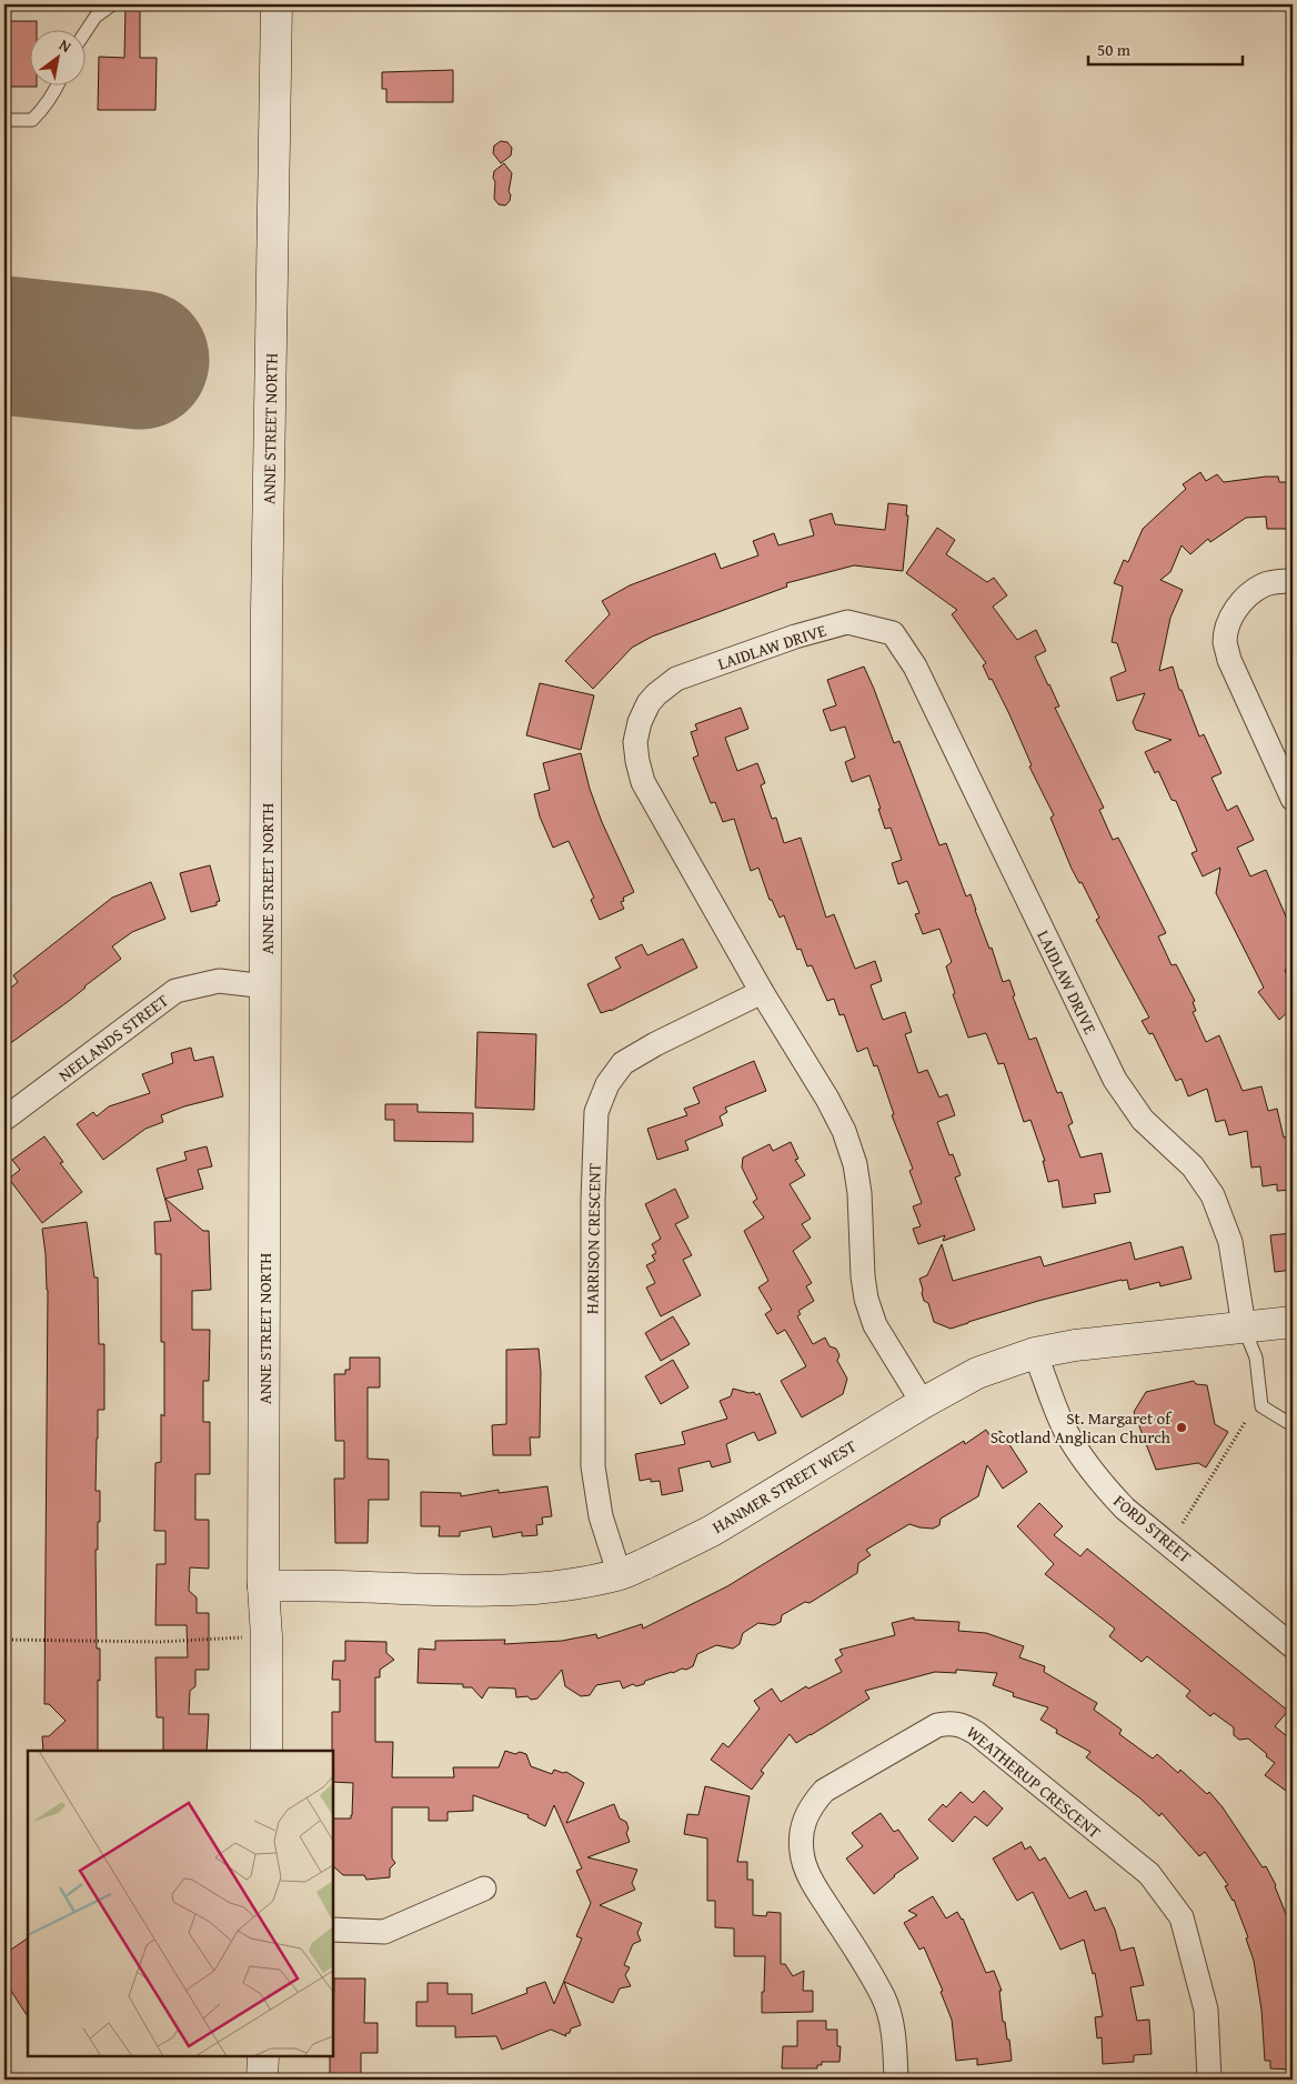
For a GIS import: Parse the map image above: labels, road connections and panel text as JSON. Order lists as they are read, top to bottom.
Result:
{
  "streets": {
    "street": [
      "ANNE STREET NORTH",
      "LAIDLAW DRIVE",
      "NEELANDS STREET",
      "HARRISON CRESCENT",
      "HANMER STREET WEST",
      "FORD STREET",
      "WEATHERUP CRESCENT"
    ]
  },
  "crossings": [
    ["ANNE STREET NORTH", "NEELANDS STREET"],
    ["ANNE STREET NORTH", "HANMER STREET WEST"],
    ["LAIDLAW DRIVE", "HARRISON CRESCENT"],
    ["LAIDLAW DRIVE", "HANMER STREET WEST"],
    ["HARRISON CRESCENT", "HANMER STREET WEST"],
    ["HANMER STREET WEST", "FORD STREET"]
  ],
  "places": ["St. Margaret of Scotland Anglican Church"],
  "scale_bar": "50 m",
  "north": "top right"
}
